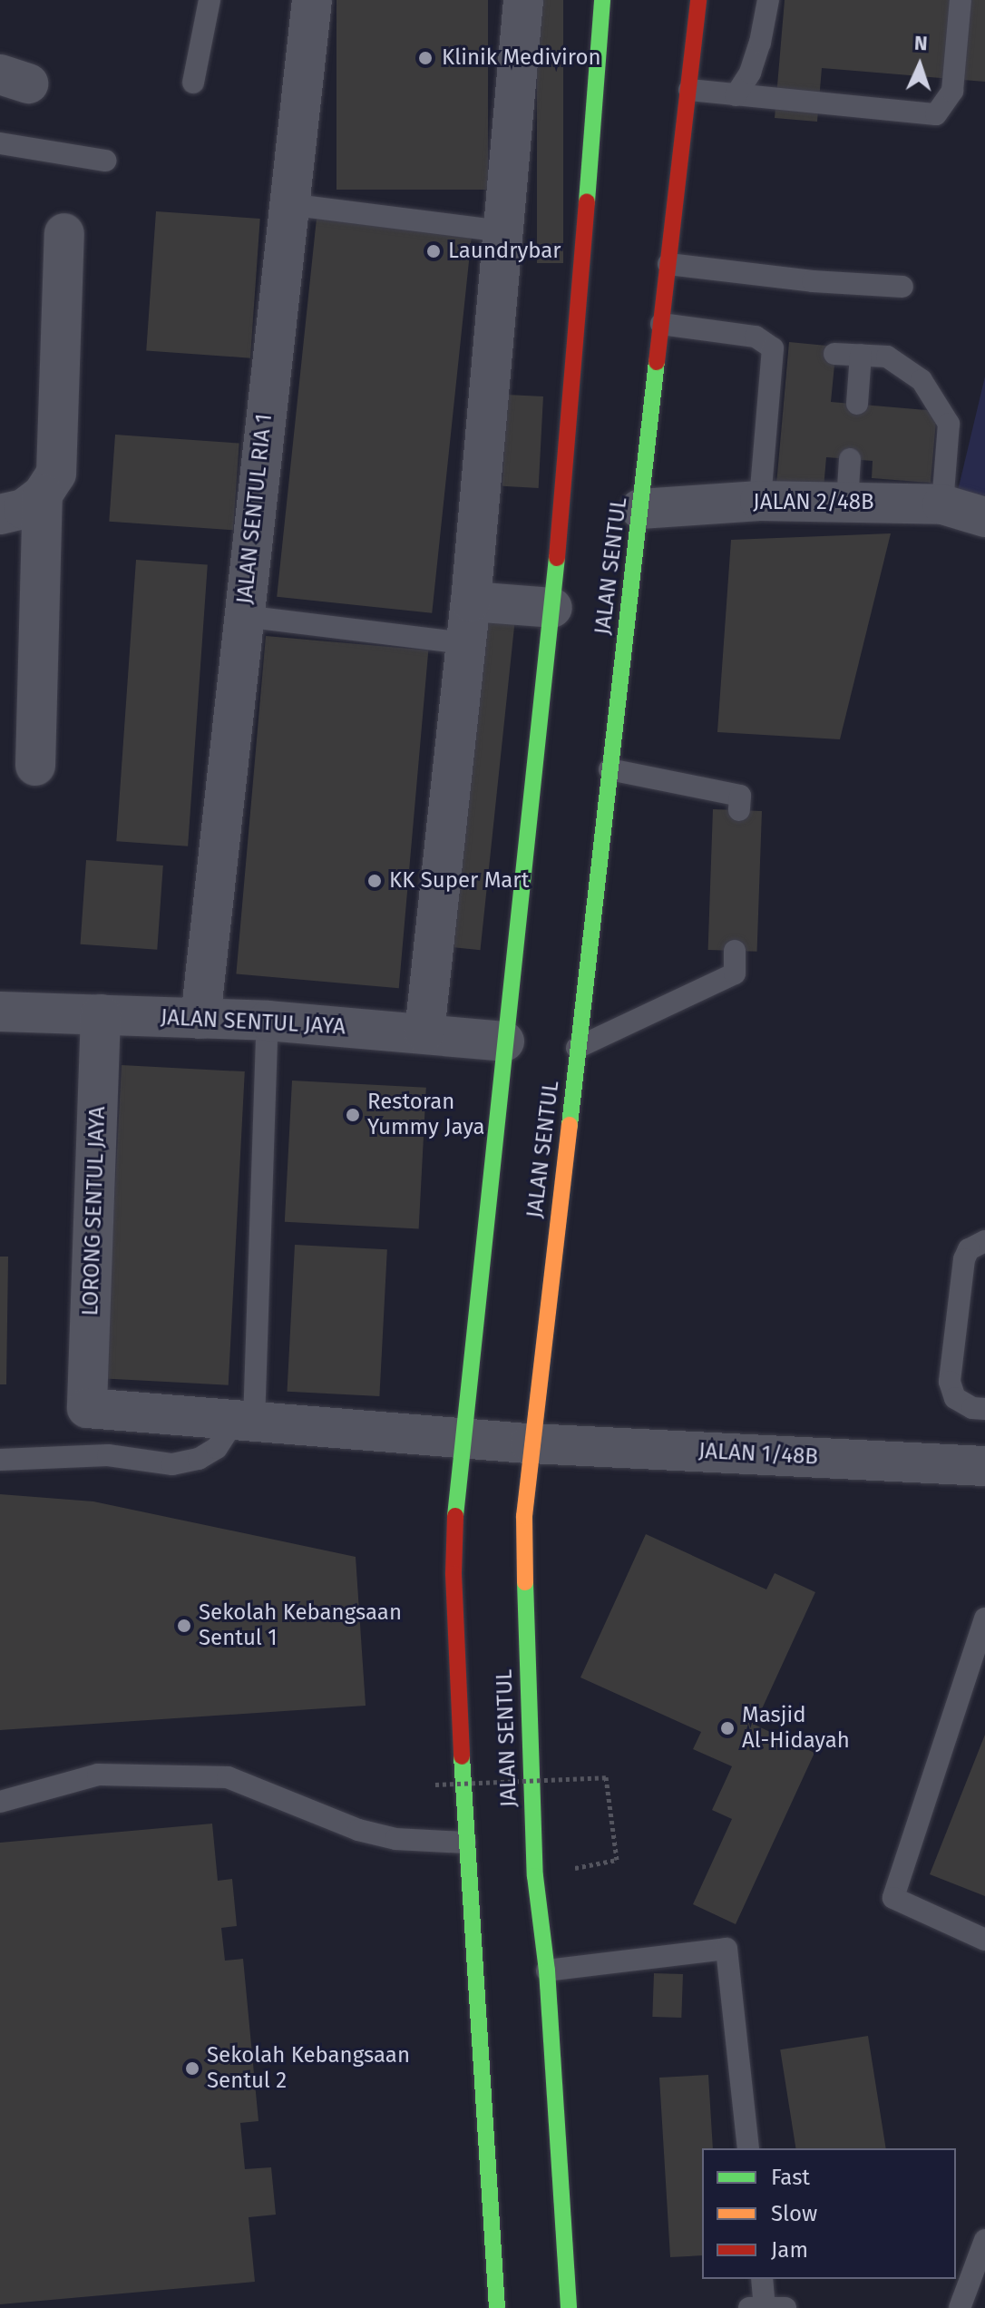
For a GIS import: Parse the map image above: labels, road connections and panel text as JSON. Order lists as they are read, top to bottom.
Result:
{
  "streets": {
    "main road": ["JALAN SENTUL"],
    "street": [
      "JALAN 2/48B",
      "JALAN SENTUL RIA 1",
      "JALAN SENTUL JAYA",
      "LORONG SENTUL JAYA",
      "JALAN 1/48B"
    ]
  },
  "crossings": [
    ["JALAN 2/48B", "JALAN SENTUL"],
    ["JALAN SENTUL RIA 1", "JALAN SENTUL JAYA"],
    ["JALAN SENTUL", "JALAN SENTUL JAYA"],
    ["JALAN SENTUL", "JALAN 1/48B"],
    ["JALAN SENTUL JAYA", "LORONG SENTUL JAYA"],
    ["LORONG SENTUL JAYA", "JALAN 1/48B"]
  ],
  "places": [
    "Klinik Mediviron",
    "Laundrybar",
    "KK Super Mart",
    "Restoran Yummy Jaya",
    "Sekolah Kebangsaan Sentul 1",
    "Masjid Al-Hidayah",
    "Sekolah Kebangsaan Sentul 2"
  ],
  "legend": ["Fast", "Slow", "Jam"],
  "north": "top"
}
